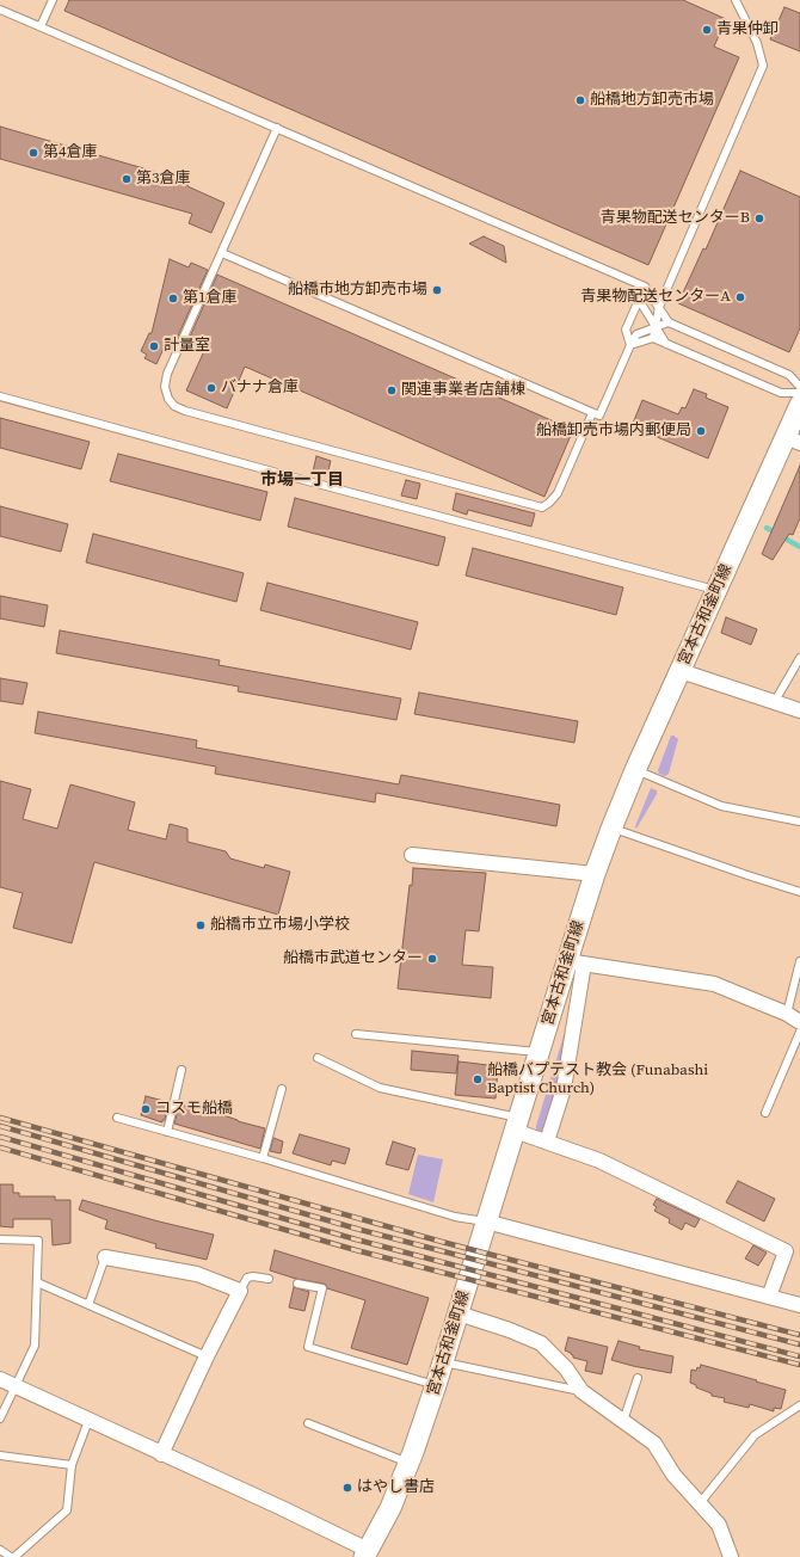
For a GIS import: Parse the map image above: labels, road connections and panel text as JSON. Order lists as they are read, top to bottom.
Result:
{
  "streets": {
    "street": ["宮本古和釜町線"]
  },
  "districts": ["市場一丁目"],
  "places": [
    "青果仲卸",
    "船橋地方卸売市場",
    "第4倉庫",
    "第3倉庫",
    "青果物配送センターB",
    "船橋市地方卸売市場",
    "青果物配送センターA",
    "第1倉庫",
    "計量室",
    "バナナ倉庫",
    "関連事業者店舗棟",
    "船橋卸売市場内郵便局",
    "船橋市立市場小学校",
    "船橋市武道センター",
    "船橋バプテスト教会 (Funabashi Baptist Church)",
    "コスモ船橋",
    "はやし書店"
  ]
}
